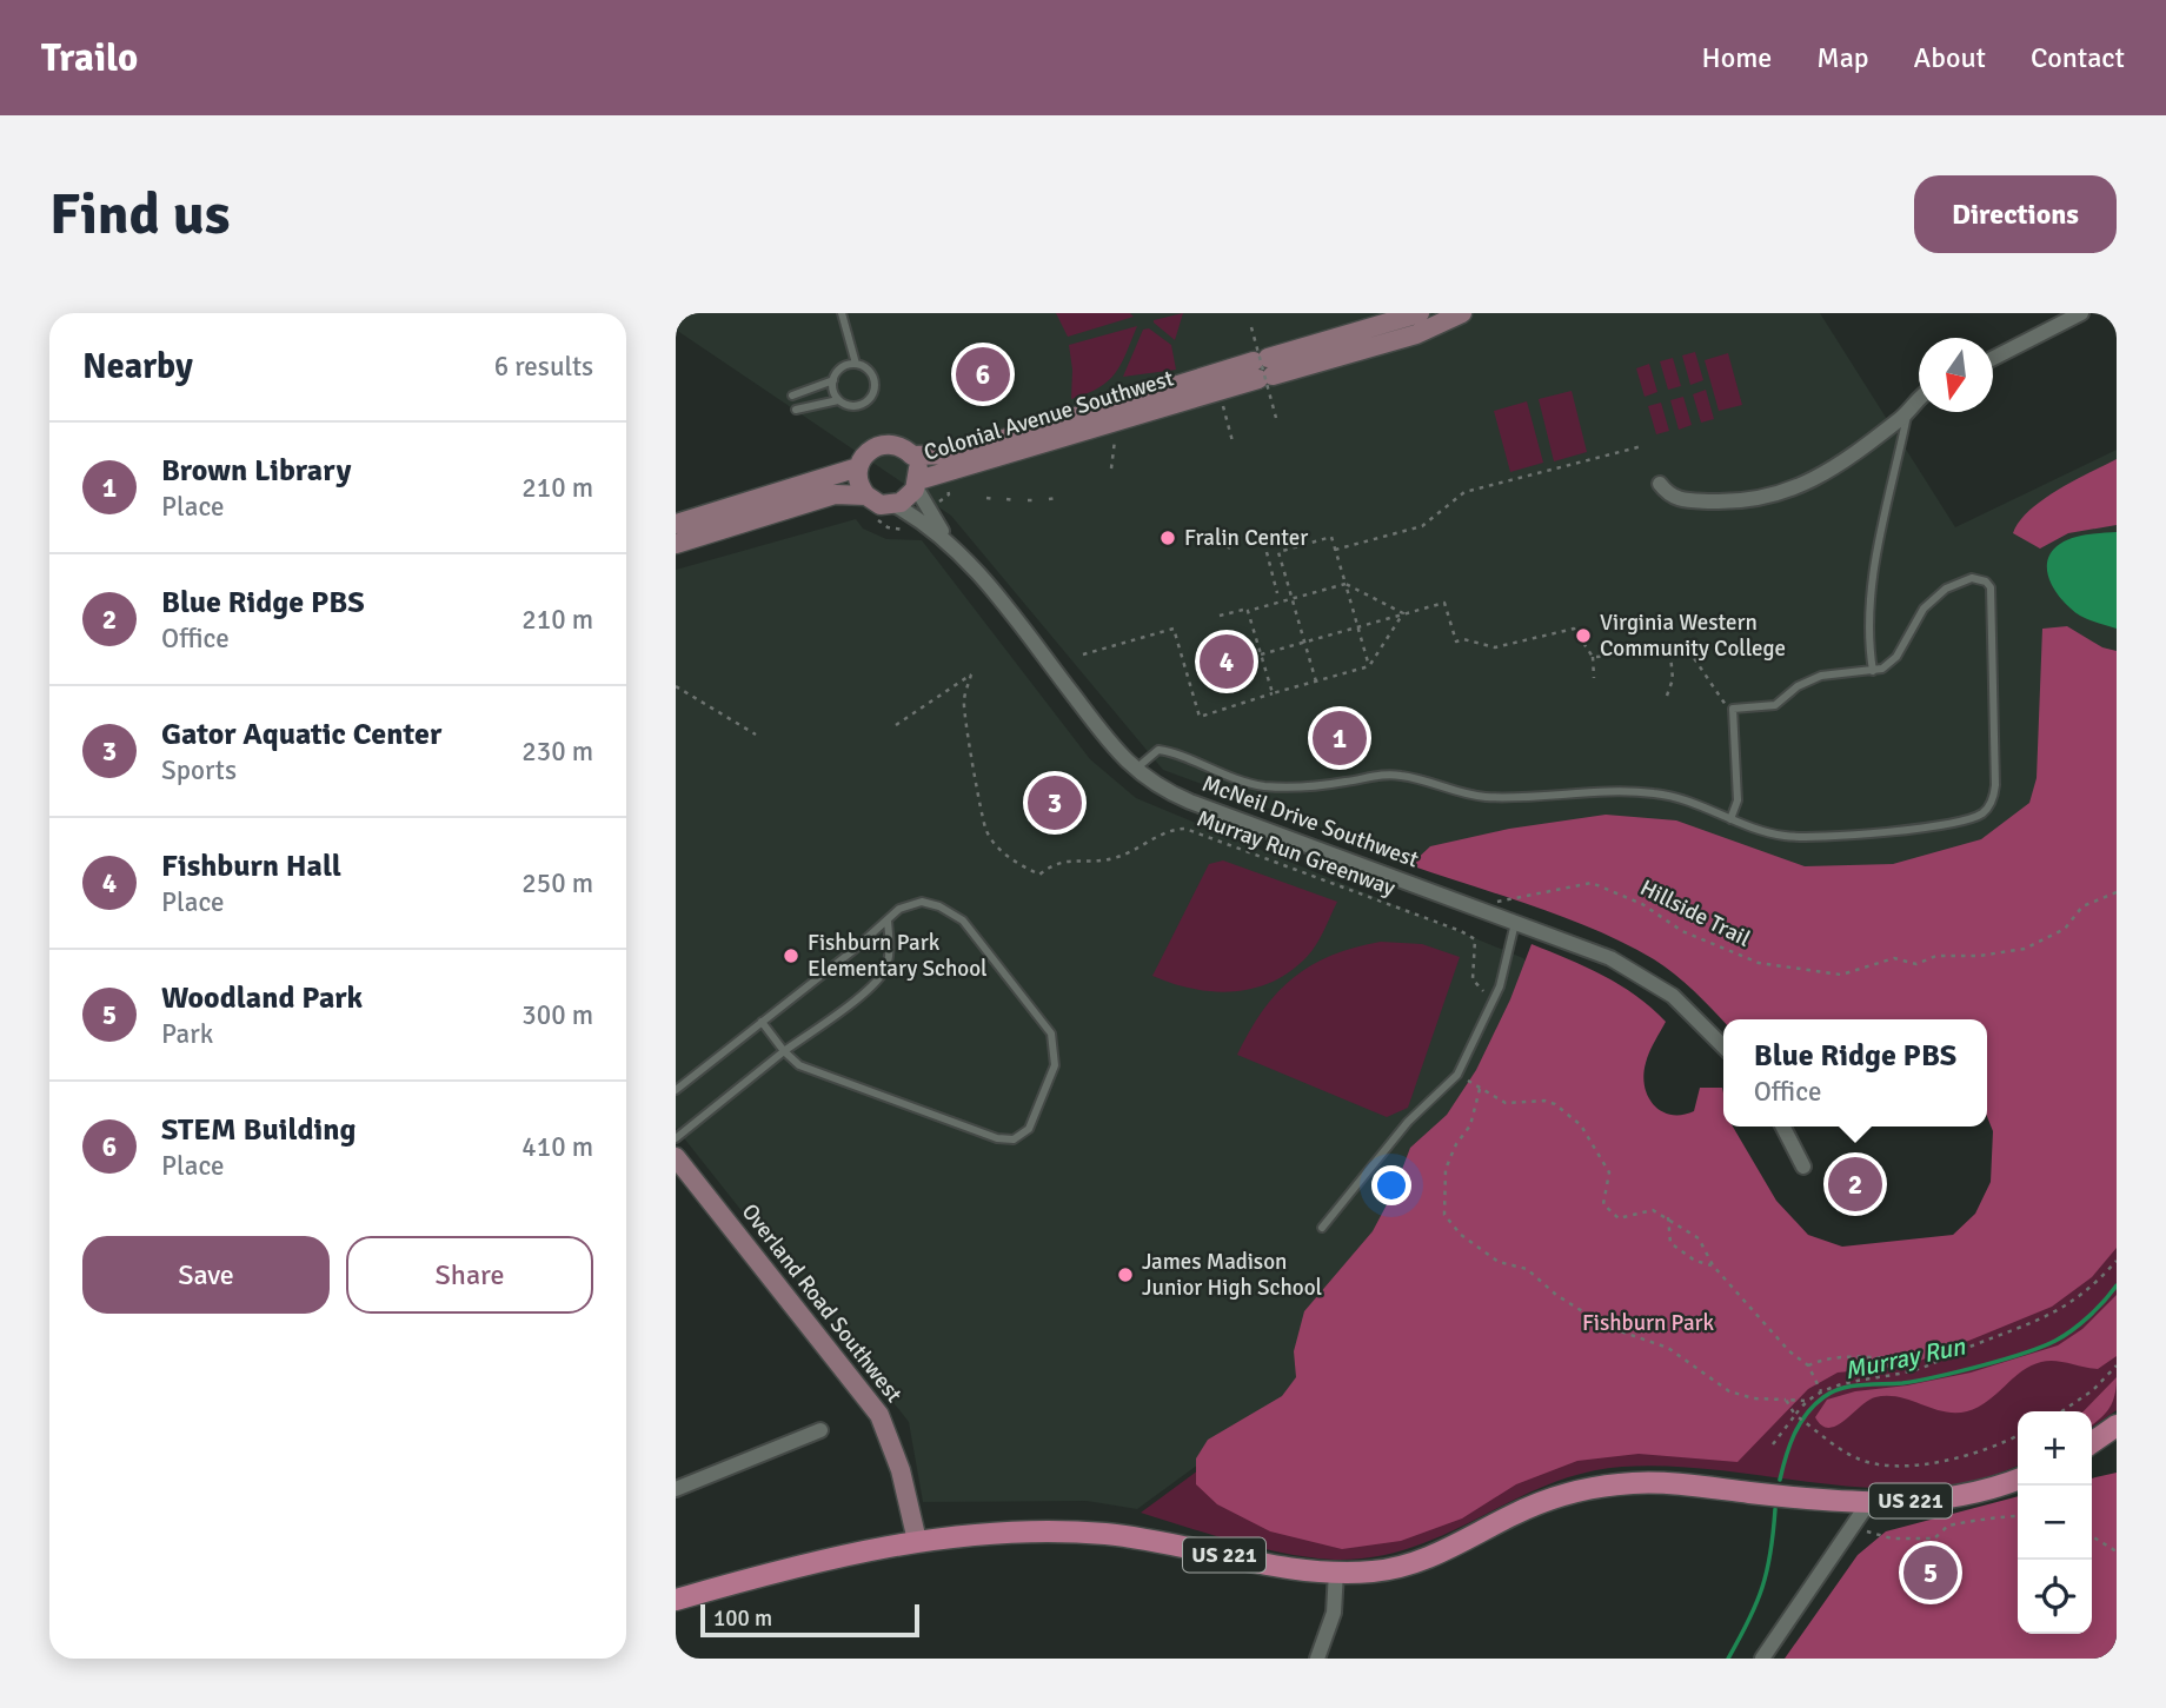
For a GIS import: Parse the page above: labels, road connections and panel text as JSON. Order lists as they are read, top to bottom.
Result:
{
  "streets": {
    "main road": ["Colonial Avenue Southwest", "Overland Road Southwest", "US 221"],
    "street": ["McNeil Drive Southwest"],
    "path": ["Murray Run Greenway", "Hillside Trail"]
  },
  "crossings": [
    ["Colonial Avenue Southwest", "McNeil Drive Southwest"],
    ["McNeil Drive Southwest", "Hillside Trail"],
    ["Overland Road Southwest", "US 221"]
  ],
  "water": ["Murray Run"],
  "parks": ["Fishburn Park"],
  "places": [
    "Fralin Center",
    "Virginia Western Community College",
    "Fishburn Park Elementary School",
    "James Madison Junior High School"
  ],
  "scale_bar": "100 m",
  "north": "bottom",
  "page": {
    "header": "Trailo",
    "nav": [
      "Home",
      "Map",
      "About",
      "Contact"
    ],
    "buttons": [
      "Directions",
      ["Save", "Share"]
    ],
    "title": "Find us",
    "heading": ["Nearby", "6 results"],
    "pins": [
      "6",
      "4",
      "1",
      "3",
      "2",
      "5"
    ],
    "list": [
      {
        "mark": "1",
        "name": "Brown Library",
        "note": "Place",
        "value": "210 m"
      },
      {
        "mark": "2",
        "name": "Blue Ridge PBS",
        "note": "Office",
        "value": "210 m"
      },
      {
        "mark": "3",
        "name": "Gator Aquatic Center",
        "note": "Sports",
        "value": "230 m"
      },
      {
        "mark": "4",
        "name": "Fishburn Hall",
        "note": "Place",
        "value": "250 m"
      },
      {
        "mark": "5",
        "name": "Woodland Park",
        "note": "Park",
        "value": "300 m"
      },
      {
        "mark": "6",
        "name": "STEM Building",
        "note": "Place",
        "value": "410 m"
      }
    ],
    "popup": ["Blue Ridge PBS", "Office"],
    "map_buttons": ["+", "−"],
    "scale": "100 m"
  }
}
